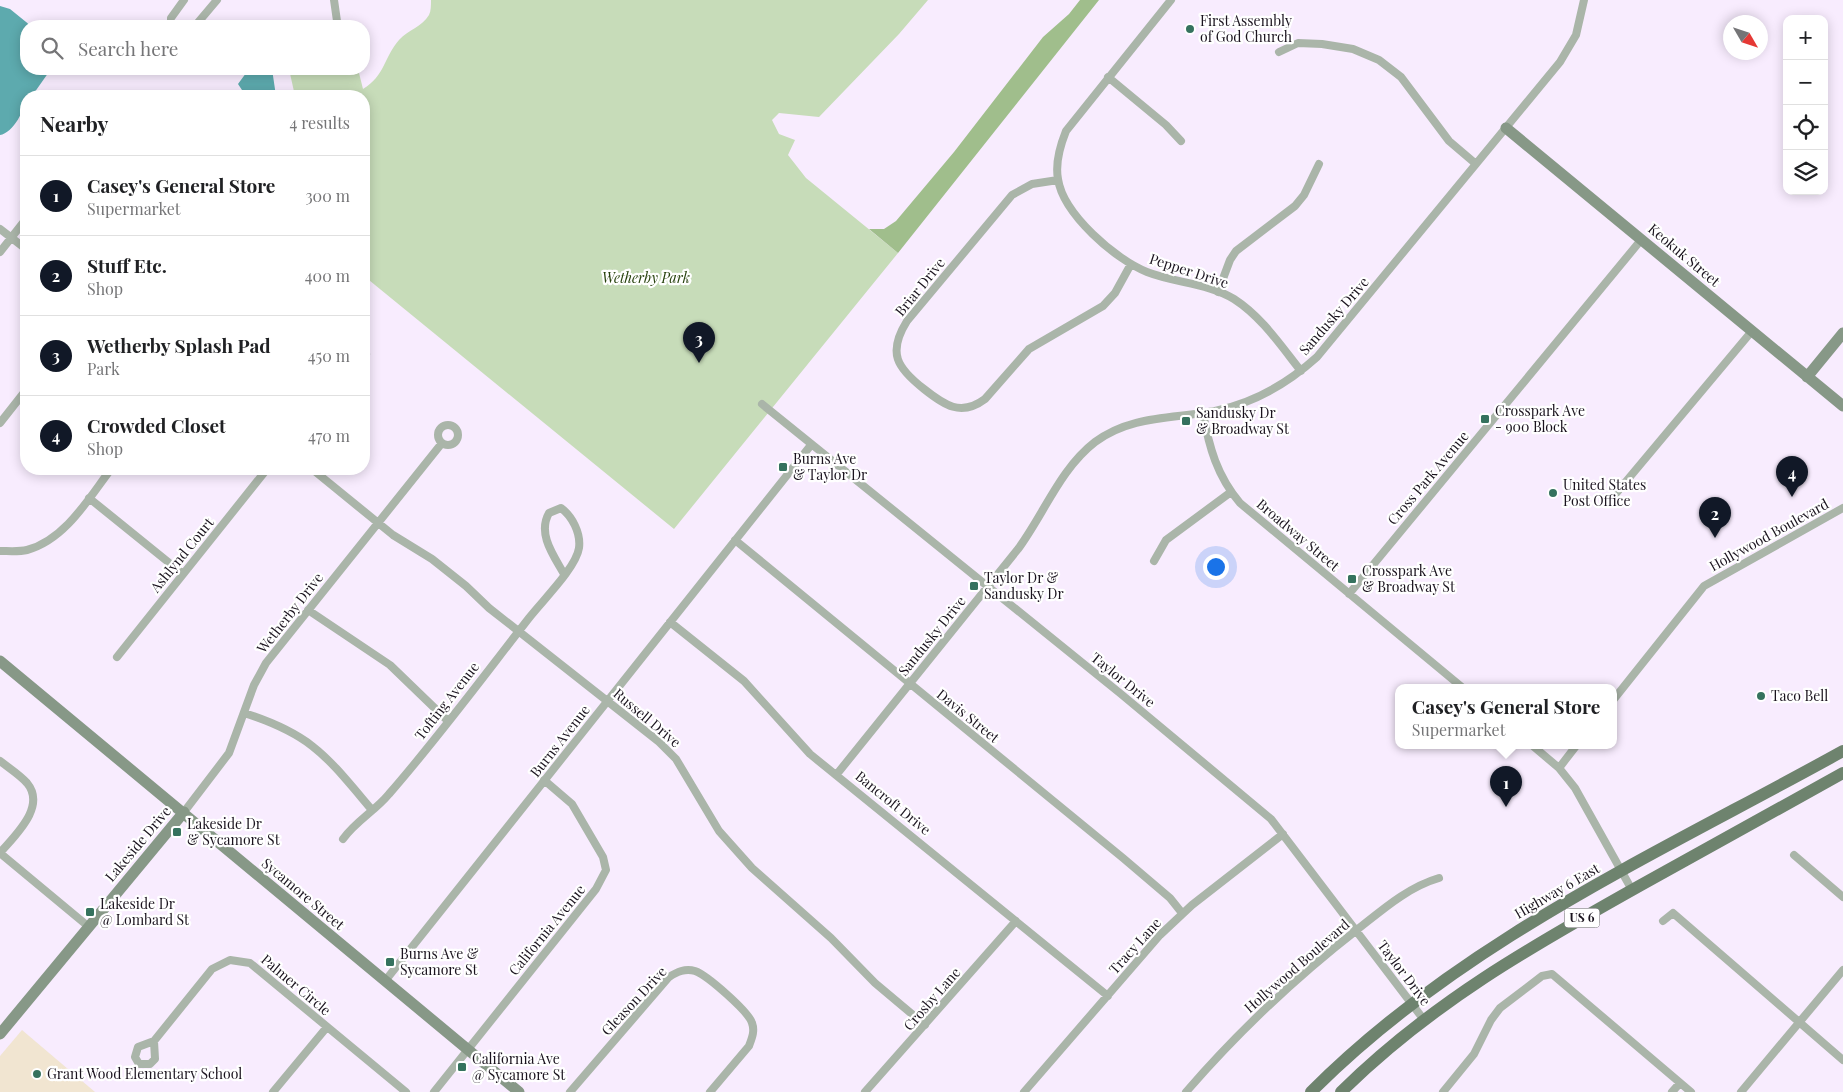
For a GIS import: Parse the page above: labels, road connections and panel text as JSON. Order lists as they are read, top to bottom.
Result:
{
  "streets": {
    "main road": ["Highway 6 East", "US 6"],
    "street": [
      "Keokuk Street",
      "Pepper Drive",
      "Briar Drive",
      "Sandusky Drive",
      "Cross Park Avenue",
      "Broadway Street",
      "Hollywood Boulevard",
      "Ashlynd Court",
      "Wetherby Drive",
      "Taylor Drive",
      "Tofting Avenue",
      "Davis Street",
      "Russell Drive",
      "Burns Avenue",
      "Bancroft Drive",
      "Lakeside Drive",
      "Sycamore Street",
      "California Avenue",
      "Tracy Lane",
      "Palmer Circle",
      "Crosby Lane",
      "Gleason Drive"
    ]
  },
  "crossings": [
    ["Keokuk Street", "Sandusky Drive"],
    ["Keokuk Street", "Cross Park Avenue"],
    ["Pepper Drive", "Briar Drive"],
    ["Pepper Drive", "Sandusky Drive"],
    ["Sandusky Drive", "Broadway Street"],
    ["Sandusky Drive", "Taylor Drive"],
    ["Sandusky Drive", "Davis Street"],
    ["Sandusky Drive", "Bancroft Drive"],
    ["Cross Park Avenue", "Broadway Street"],
    ["Hollywood Boulevard", "Taylor Drive"],
    ["Wetherby Drive", "Russell Drive"],
    ["Wetherby Drive", "Lakeside Drive"],
    ["Wetherby Drive", "Sycamore Street"],
    ["Taylor Drive", "Burns Avenue"],
    ["Taylor Drive", "Highway 6 East"],
    ["Taylor Drive", "US 6"],
    ["Taylor Drive", "Tracy Lane"],
    ["Tofting Avenue", "Russell Drive"],
    ["Davis Street", "Burns Avenue"],
    ["Davis Street", "Tracy Lane"],
    ["Russell Drive", "Burns Avenue"],
    ["Russell Drive", "Crosby Lane"],
    ["Burns Avenue", "Bancroft Drive"],
    ["Burns Avenue", "Sycamore Street"],
    ["Burns Avenue", "California Avenue"],
    ["Bancroft Drive", "Tracy Lane"],
    ["Bancroft Drive", "Crosby Lane"],
    ["Lakeside Drive", "Sycamore Street"],
    ["Sycamore Street", "California Avenue"]
  ],
  "parks": ["Wetherby Park"],
  "places": {
    "other": [
      "First Assembly of God Church",
      "United States Post Office",
      "Taco Bell",
      "Grant Wood Elementary School"
    ],
    "transit": [
      "Crosspark Ave - 900 Block",
      "Sandusky Dr & Broadway St",
      "Burns Ave & Taylor Dr",
      "Crosspark Ave & Broadway St",
      "Taylor Dr & Sandusky Dr",
      "Lakeside Dr & Sycamore St",
      "Lakeside Dr @ Lombard St",
      "Burns Ave & Sycamore St",
      "California Ave @ Sycamore St"
    ]
  },
  "north": "bottom right",
  "page": {
    "map_buttons": ["+", "−"],
    "search": "Search here",
    "heading": ["Nearby", "4 results"],
    "list": [
      {
        "mark": "1",
        "name": "Casey's General Store",
        "note": "Supermarket",
        "value": "300 m"
      },
      {
        "mark": "2",
        "name": "Stuff Etc.",
        "note": "Shop",
        "value": "400 m"
      },
      {
        "mark": "3",
        "name": "Wetherby Splash Pad",
        "note": "Park",
        "value": "450 m"
      },
      {
        "mark": "4",
        "name": "Crowded Closet",
        "note": "Shop",
        "value": "470 m"
      }
    ],
    "pins": [
      "3",
      "4",
      "2",
      "1"
    ],
    "popup": ["Casey's General Store", "Supermarket"]
  }
}
